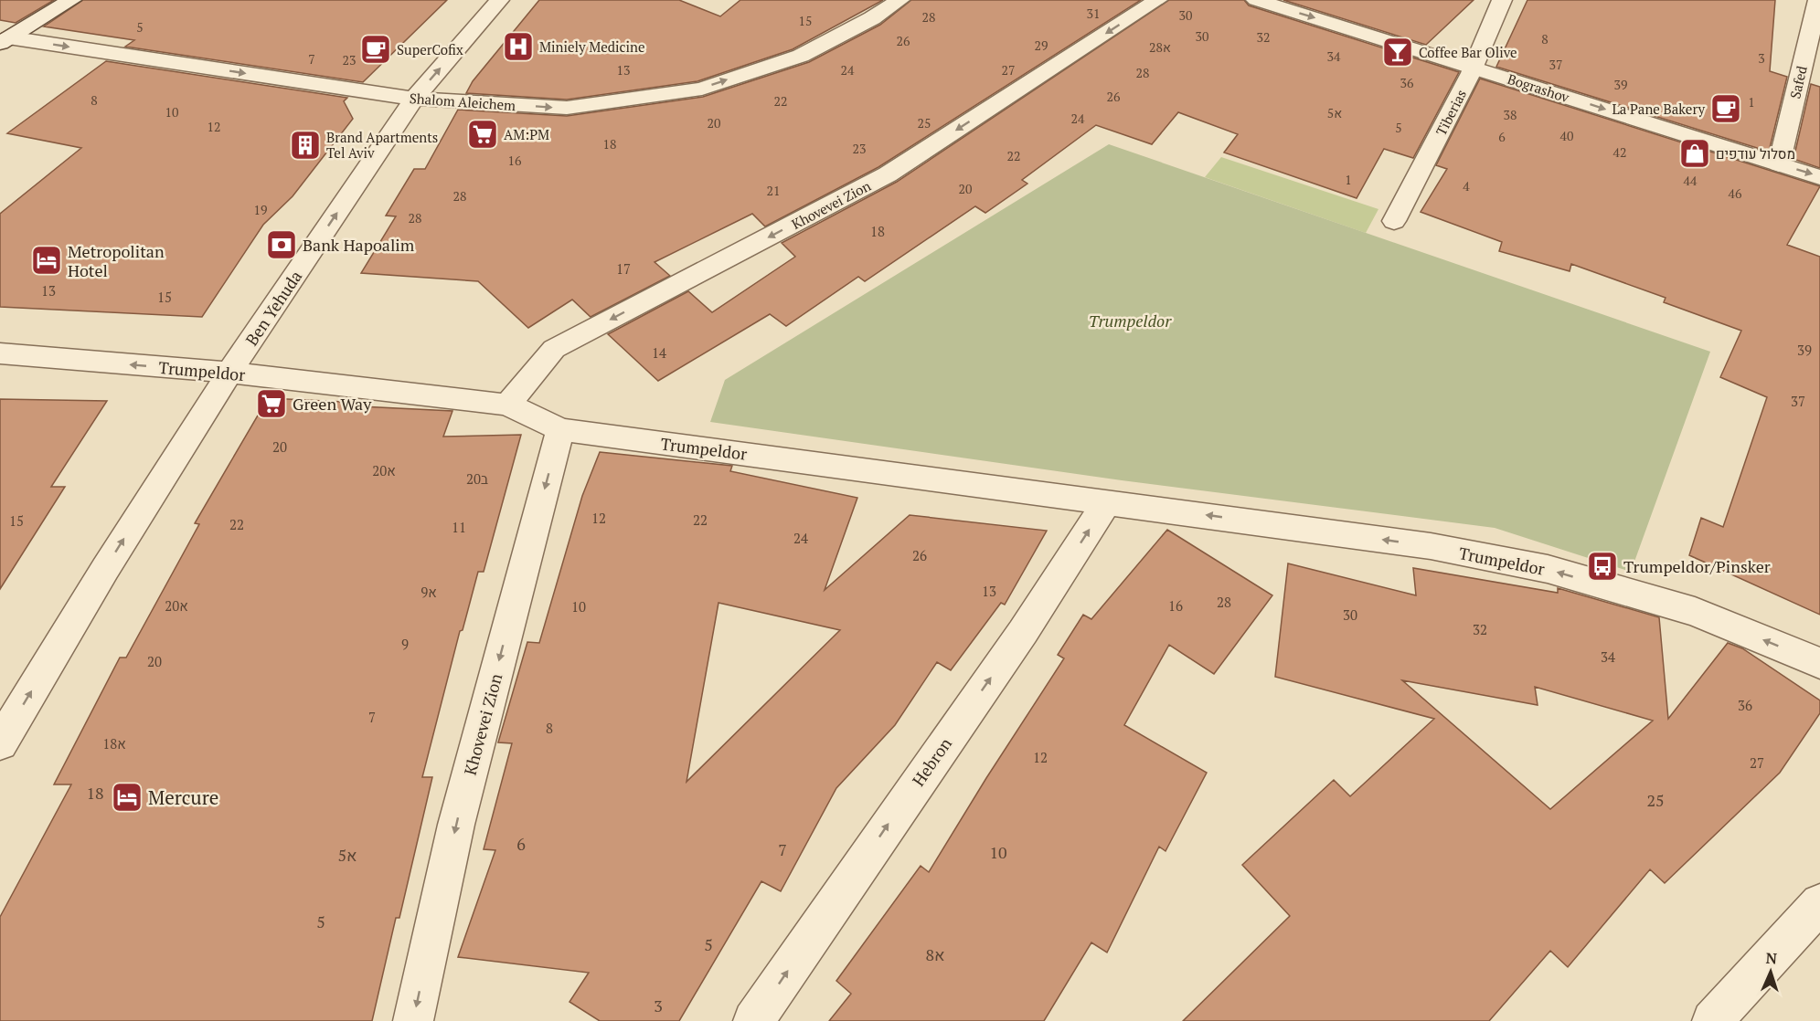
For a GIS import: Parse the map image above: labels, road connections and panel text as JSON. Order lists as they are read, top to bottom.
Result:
{
  "streets": {
    "street": [
      "Safed",
      "Bograshov",
      "Shalom Aleichem",
      "Tiberias",
      "Khovevei Zion",
      "Ben Yehuda",
      "Trumpeldor",
      "Hebron"
    ]
  },
  "crossings": [
    ["Safed", "Bograshov"],
    ["Bograshov", "Tiberias"],
    ["Shalom Aleichem", "Ben Yehuda"],
    ["Khovevei Zion", "Trumpeldor"],
    ["Ben Yehuda", "Trumpeldor"],
    ["Trumpeldor", "Hebron"]
  ],
  "one_way": [
    "Bograshov",
    "Shalom Aleichem",
    "Khovevei Zion",
    "Ben Yehuda",
    "Trumpeldor",
    "Hebron"
  ],
  "parks": ["Trumpeldor"],
  "places": {
    "hospital": ["Miniely Medicine"],
    "cafe": ["SuperCofix", "La Pane Bakery"],
    "bar": ["Coffee Bar Olive"],
    "supermarket": ["AM:PM", "Green Way"],
    "building": ["Brand Apartments Tel Aviv"],
    "shop": ["מסלול עודפים"],
    "bank": ["Bank Hapoalim"],
    "hotel": ["Metropolitan Hotel", "Mercure"],
    "bus stop": ["Trumpeldor/Pinsker"]
  },
  "house_numbers": [
    "31",
    "30",
    "28",
    "15",
    "5",
    "30",
    "32",
    "8",
    "26",
    "29",
    "28א",
    "34",
    "3",
    "7",
    "23",
    "37",
    "13",
    "24",
    "27",
    "28",
    "36",
    "39",
    "26",
    "8",
    "22",
    "1",
    "10",
    "5א",
    "38",
    "24",
    "20",
    "25",
    "12",
    "5",
    "40",
    "6",
    "18",
    "23",
    "42",
    "22",
    "16",
    "1",
    "44",
    "4",
    "20",
    "21",
    "46",
    "28",
    "19",
    "28",
    "18",
    "17",
    "13",
    "15",
    "39",
    "14",
    "37",
    "20",
    "20א",
    "20ב",
    "12",
    "22",
    "15",
    "22",
    "11",
    "24",
    "26",
    "13",
    "9א",
    "28",
    "20א",
    "16",
    "10",
    "30",
    "32",
    "9",
    "34",
    "20",
    "36",
    "7",
    "8",
    "18א",
    "12",
    "27",
    "18",
    "25",
    "6",
    "7",
    "10",
    "5א",
    "5",
    "5",
    "8א",
    "3"
  ],
  "north": "top"
}
